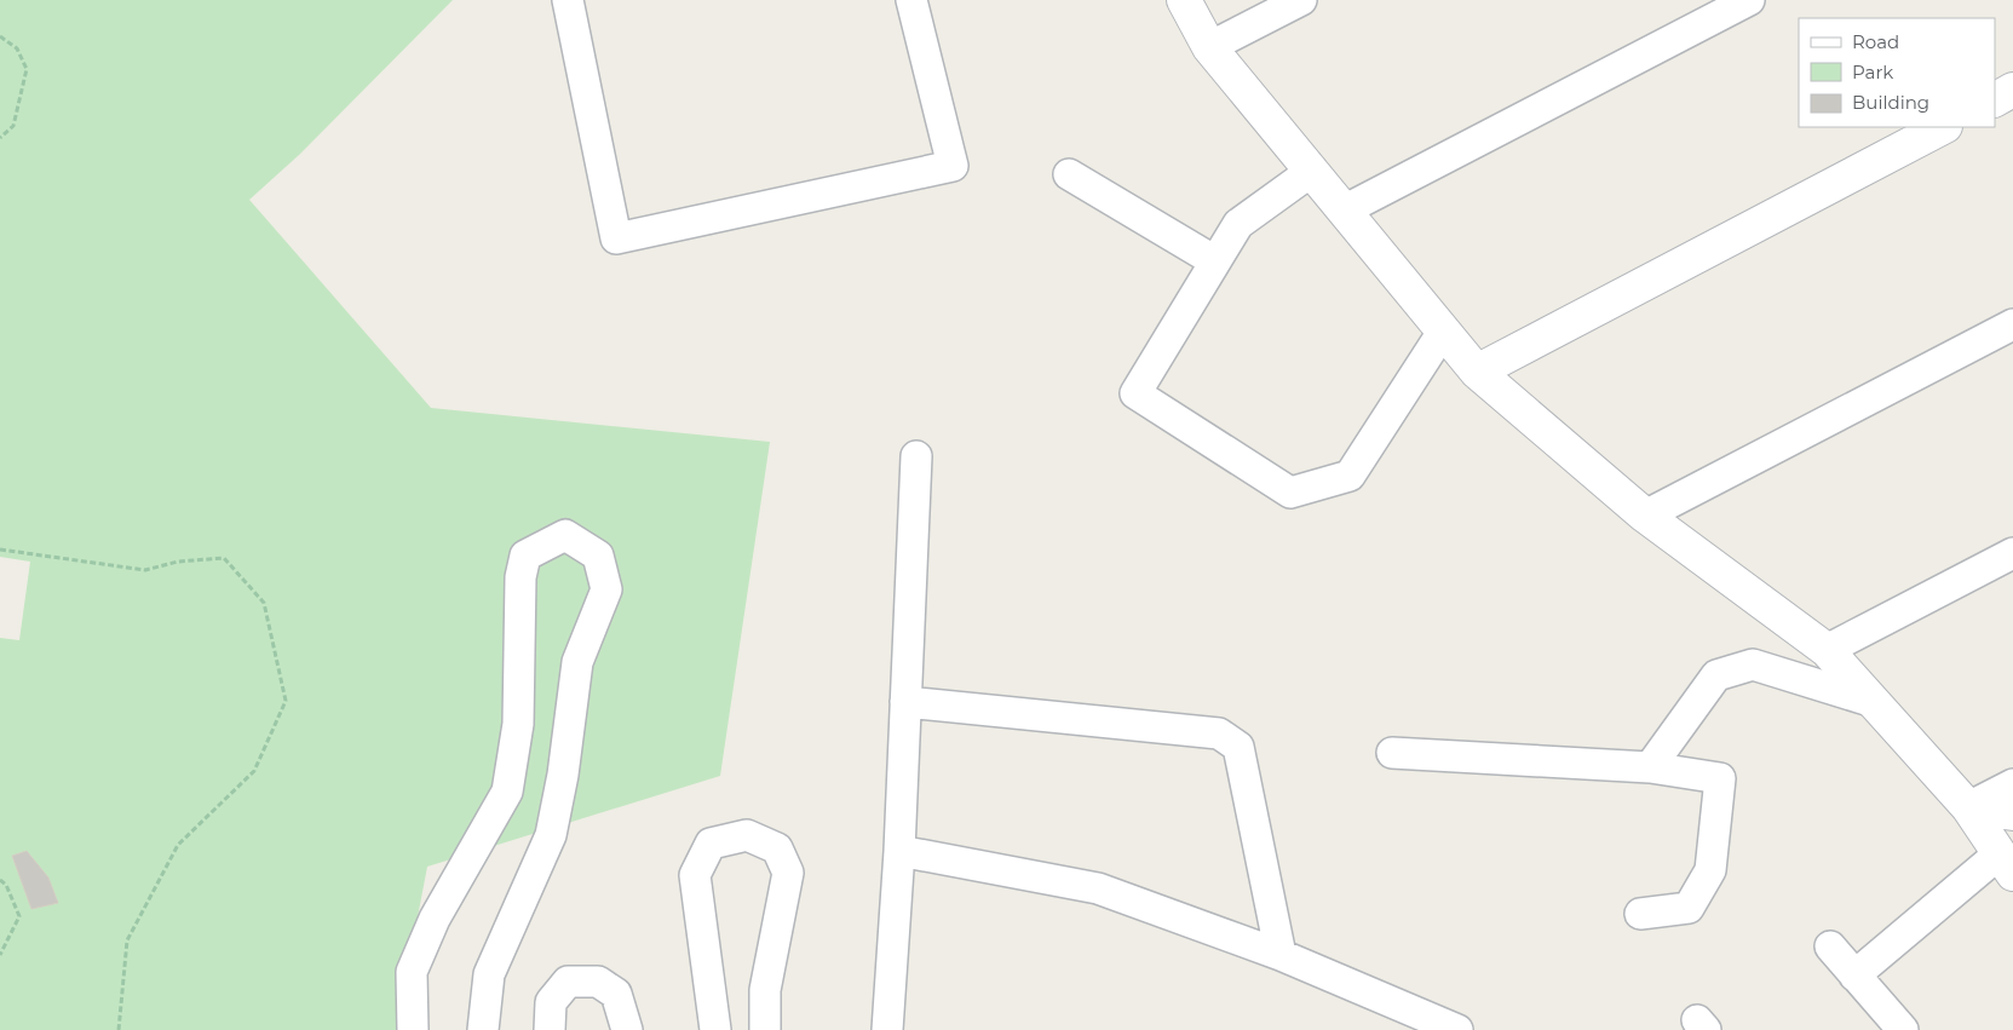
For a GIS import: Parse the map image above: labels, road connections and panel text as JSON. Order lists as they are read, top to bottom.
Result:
{
  "legend": ["Road", "Park", "Building"]
}
